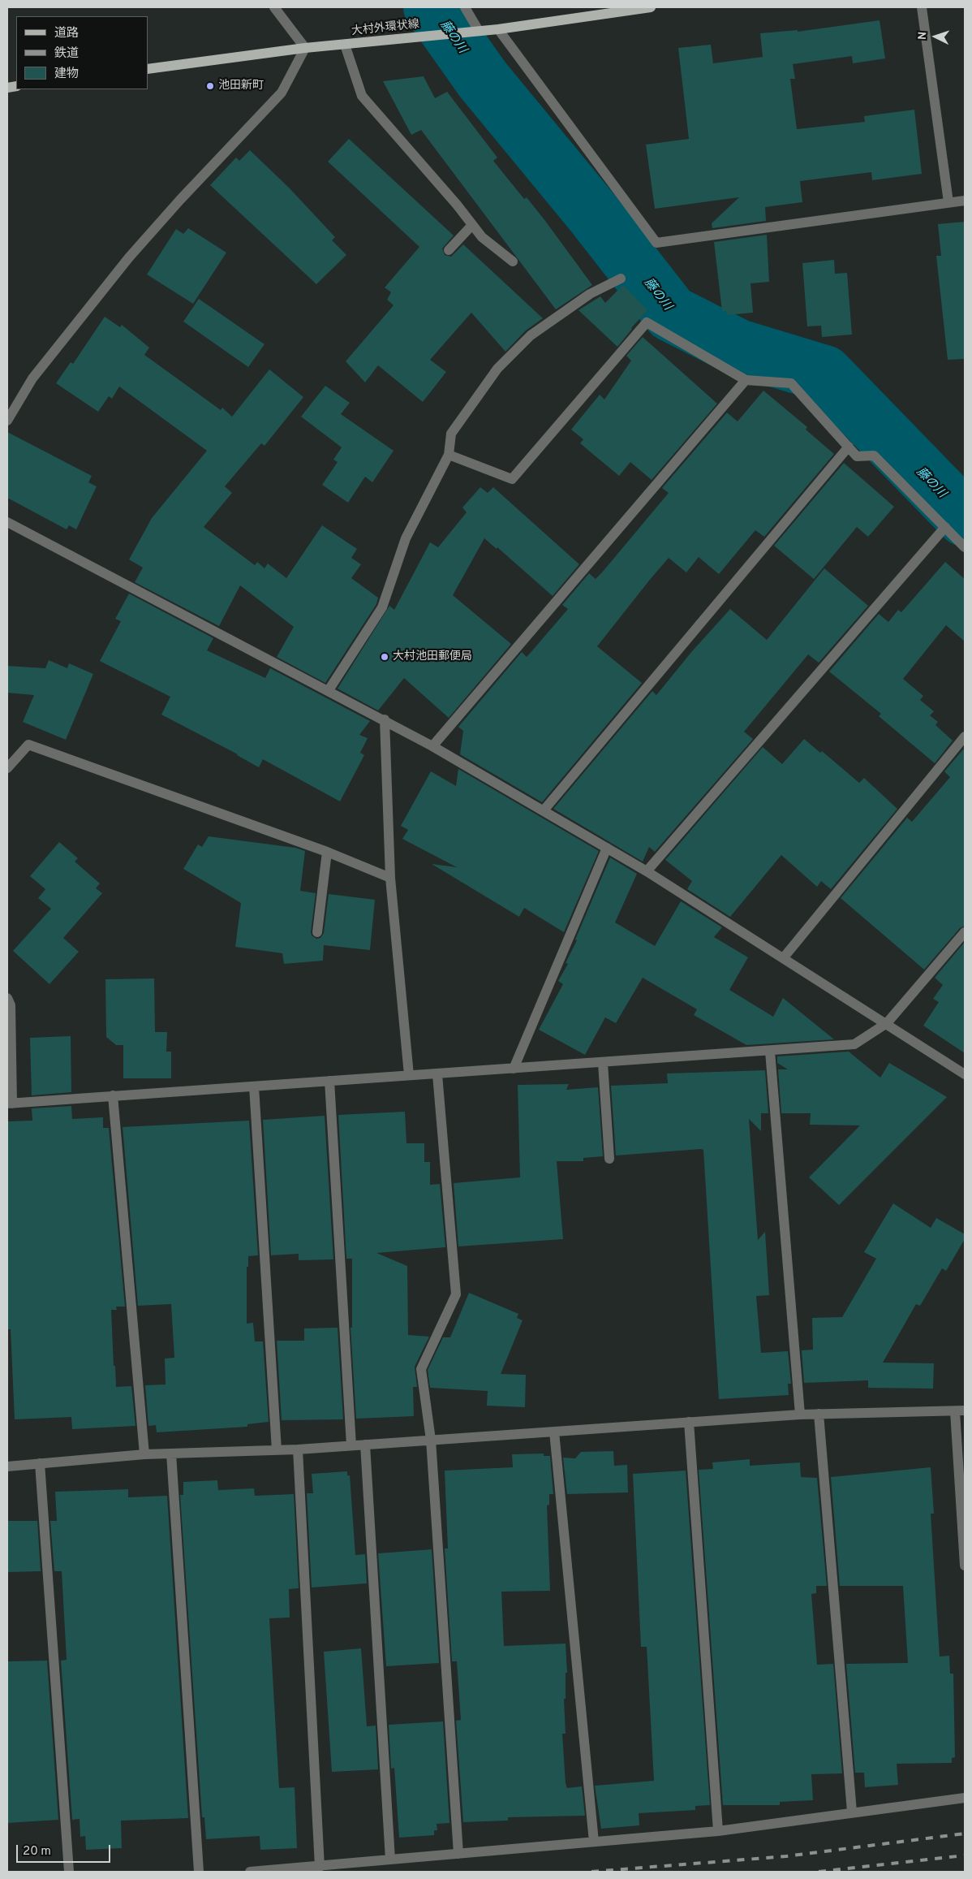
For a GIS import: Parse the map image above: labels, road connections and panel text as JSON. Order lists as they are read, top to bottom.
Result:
{
  "streets": {
    "main road": ["大村外環状線"]
  },
  "water": ["藤の川"],
  "places": ["池田新町", "大村池田郵便局"],
  "legend": ["道路", "鉄道", "建物"],
  "scale_bar": "20 m",
  "north": "left"
}
